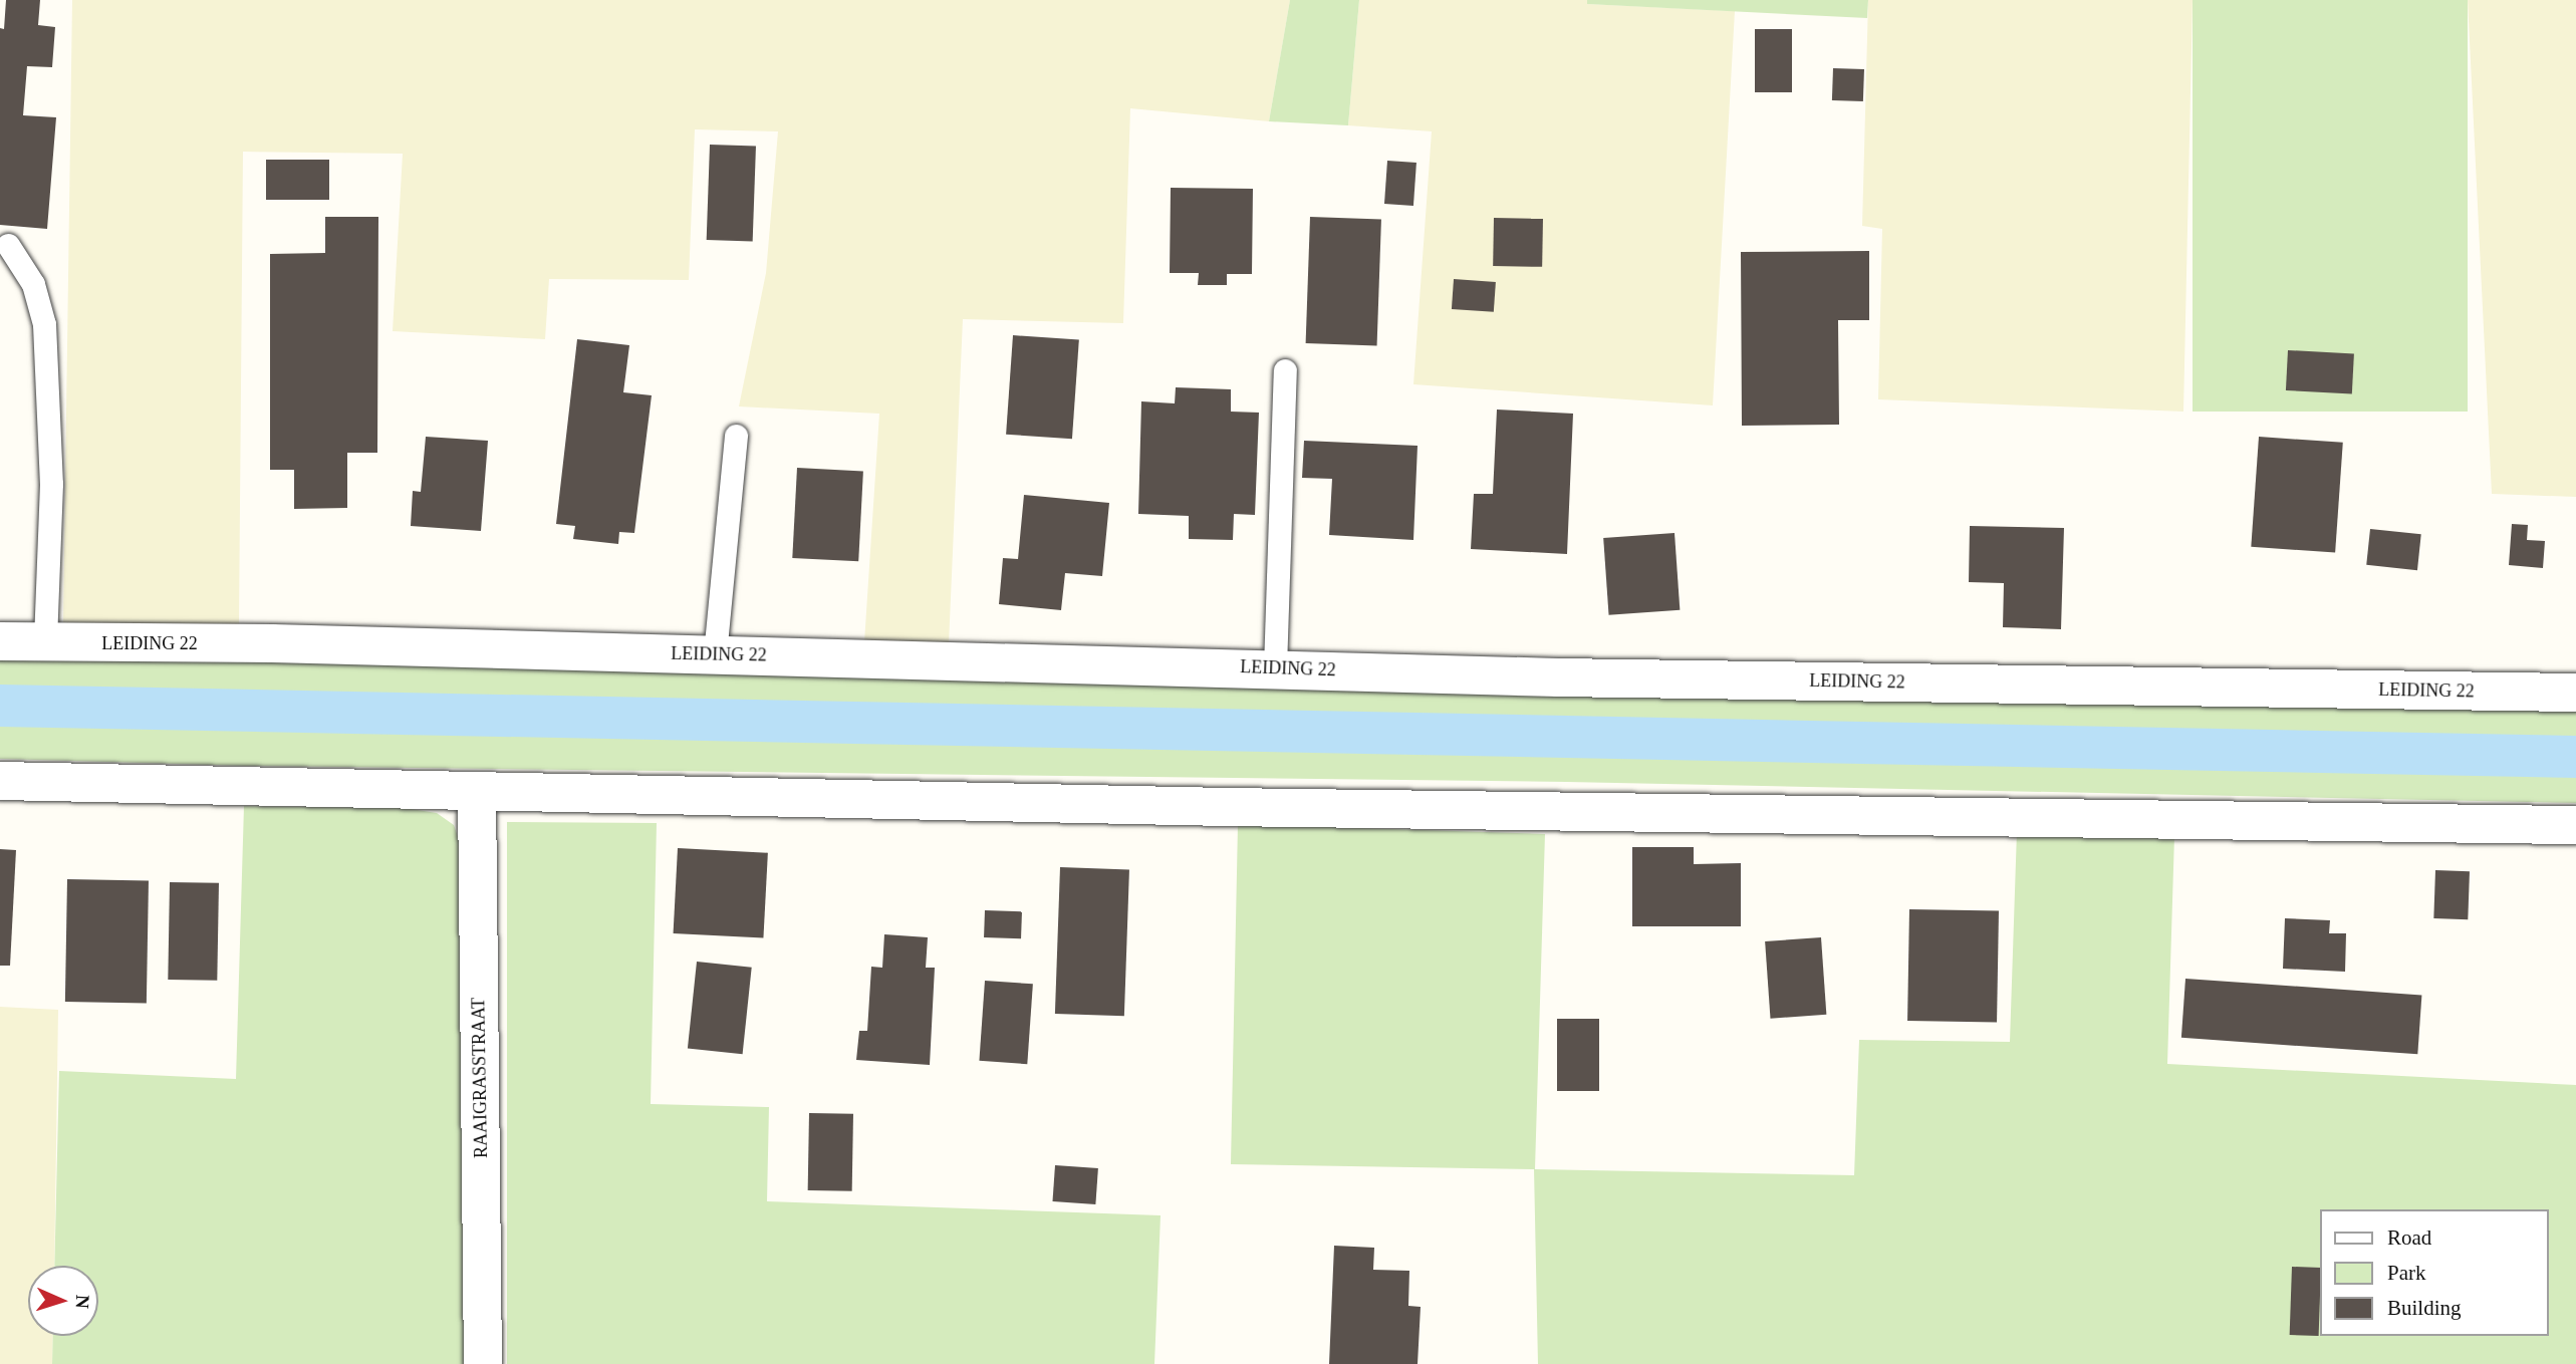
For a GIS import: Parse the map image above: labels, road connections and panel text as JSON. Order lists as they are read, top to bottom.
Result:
{
  "streets": {
    "street": ["LEIDING 22", "RAAIGRASSTRAAT"]
  },
  "legend": ["Road", "Park", "Building"],
  "north": "right"
}
